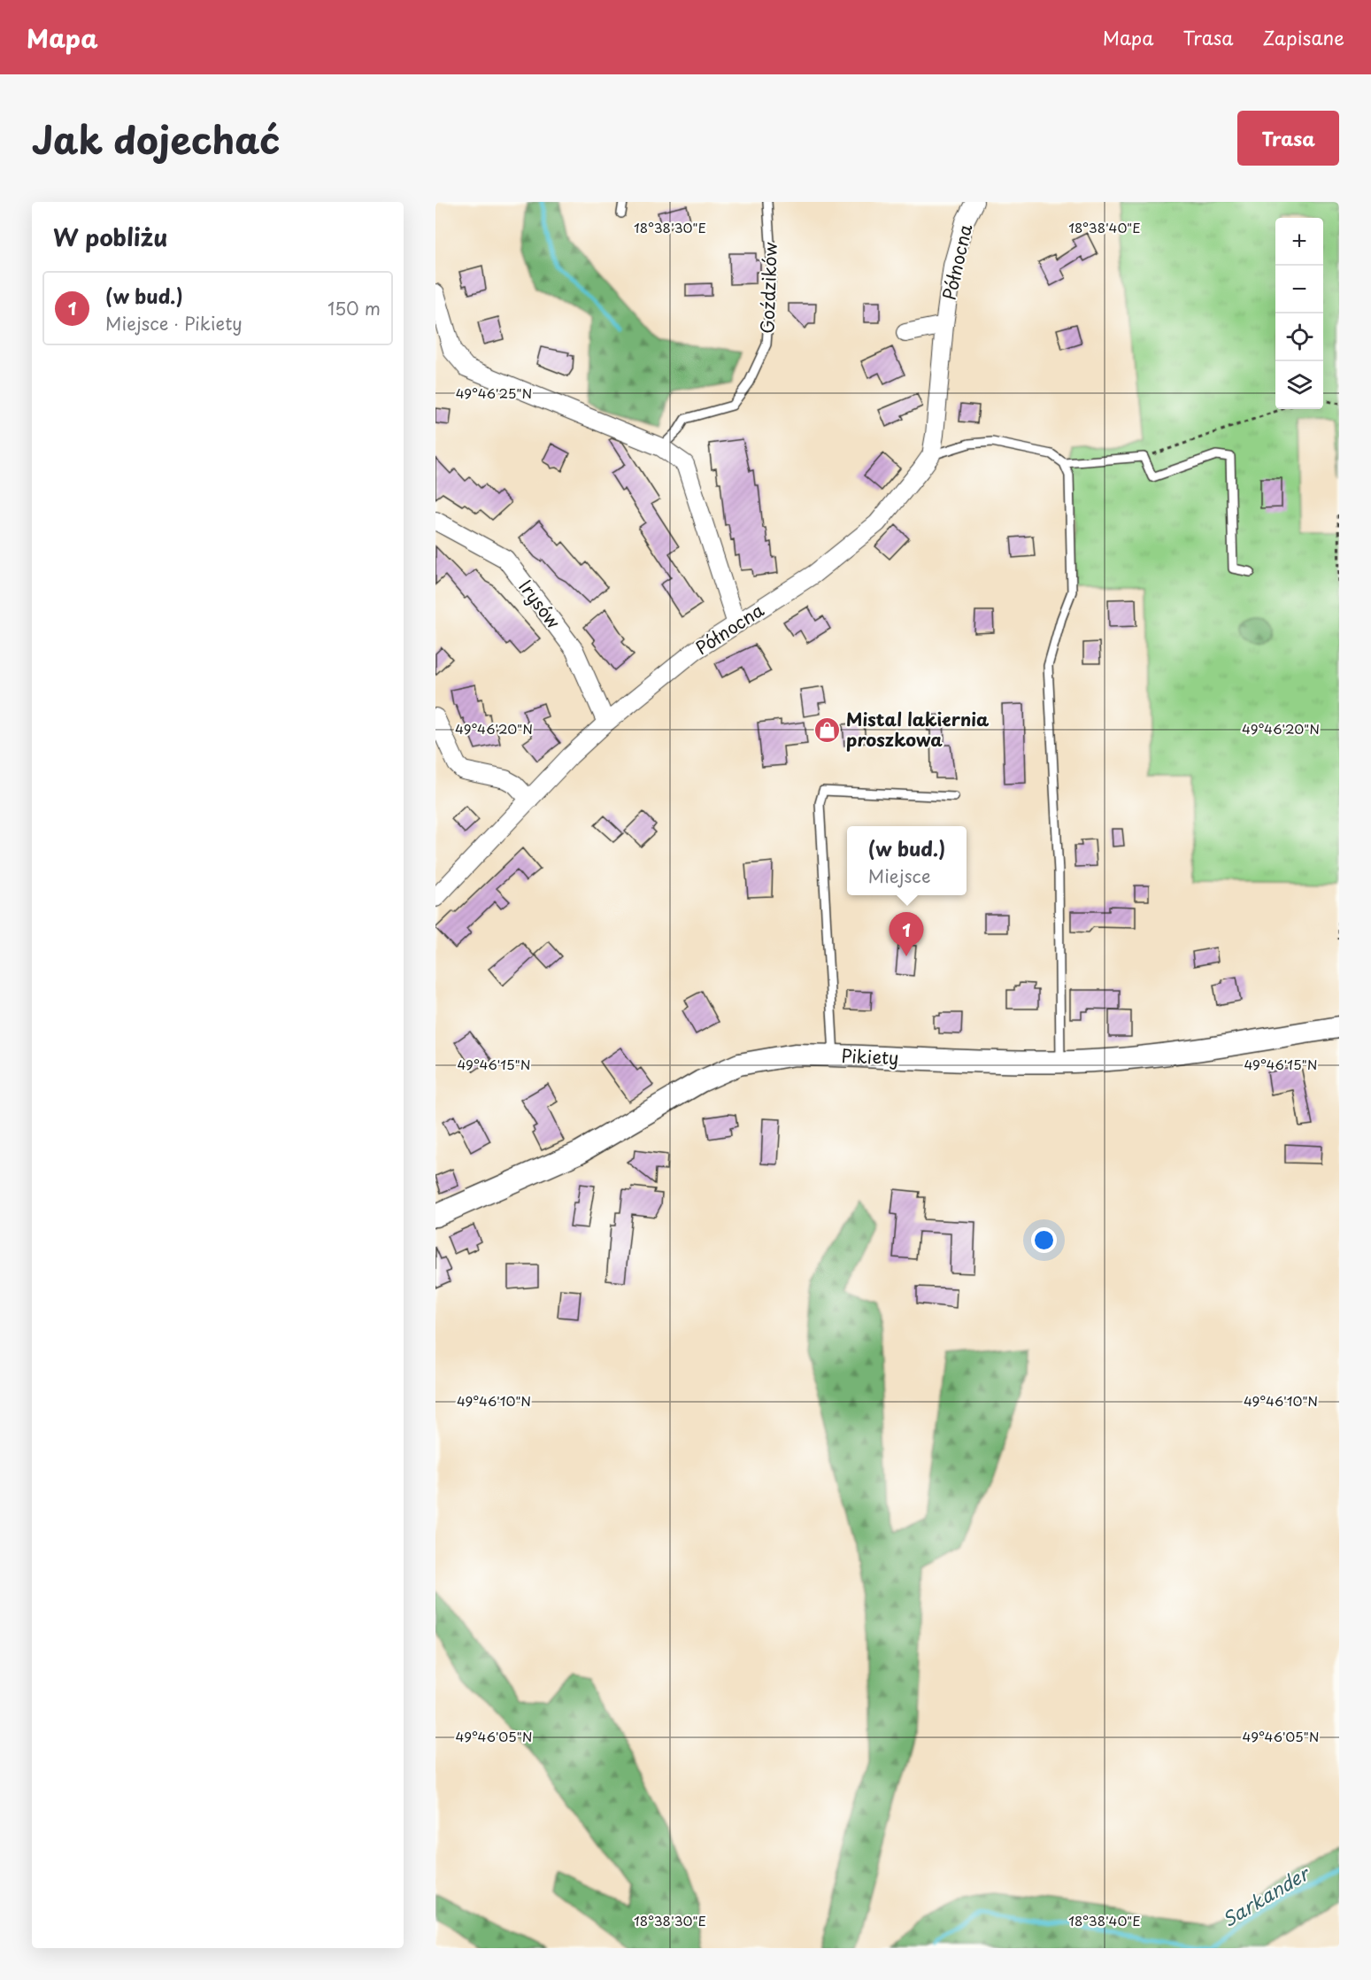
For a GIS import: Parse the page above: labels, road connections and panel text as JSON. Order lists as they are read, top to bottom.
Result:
{
  "streets": {
    "street": ["Północna", "Irysów", "Pikiety"],
    "lane": ["Goździków"]
  },
  "crossings": [
    ["Północna", "Irysów"]
  ],
  "water": ["Sarkander"],
  "places": {
    "shop": ["Mistal lakiernia proszkowa"]
  },
  "page": {
    "header": "Mapa",
    "nav": ["Mapa", "Trasa", "Zapisane"],
    "title": "Jak dojechać",
    "buttons": "Trasa",
    "heading": "W pobliżu",
    "map_buttons": ["+", "−"],
    "list": [
      {
        "mark": "1",
        "name": "(w bud.)",
        "note": "Miejsce · Pikiety",
        "value": "150 m"
      }
    ],
    "popup": ["(w bud.)", "Miejsce"],
    "pins": "1"
  },
  "coordinates": [
    "18°38'30\"E",
    "18°38'40\"E",
    "49°46'25\"N",
    "49°46'20\"N",
    "49°46'15\"N",
    "49°46'10\"N",
    "49°46'05\"N"
  ]
}
